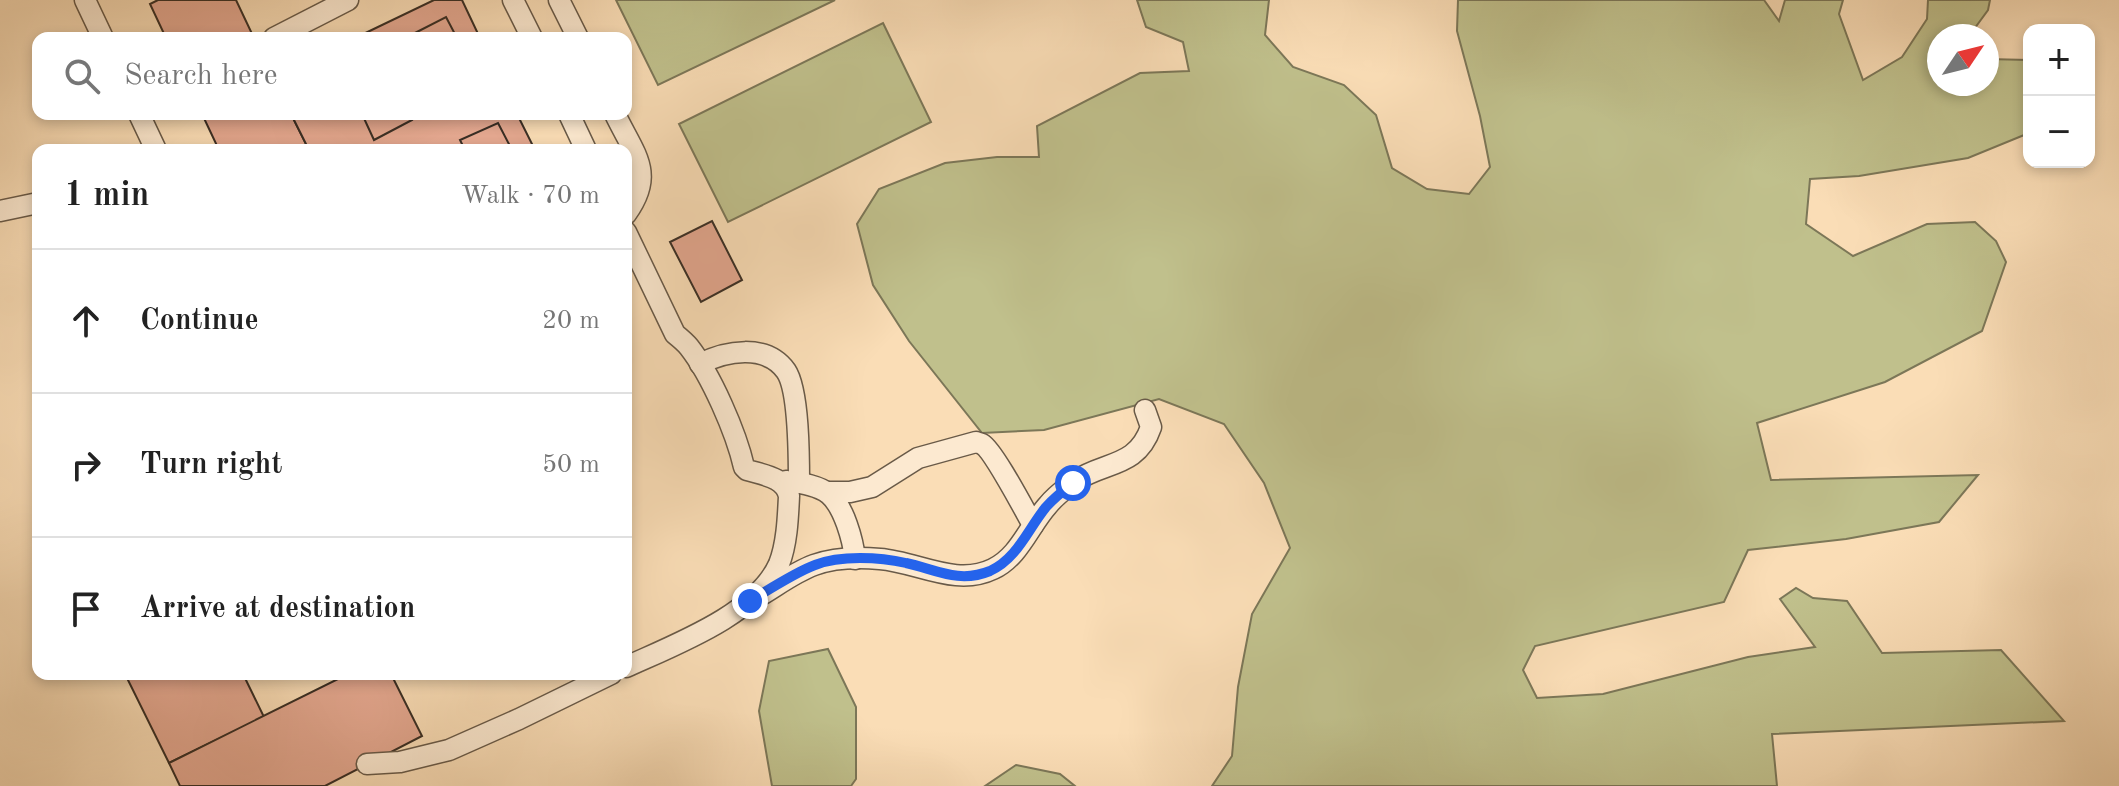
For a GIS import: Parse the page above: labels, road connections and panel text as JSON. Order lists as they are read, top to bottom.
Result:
{
  "north": "top right",
  "page": {
    "map_buttons": ["+", "−"],
    "search": "Search here",
    "heading": ["1 min", "Walk · 70 m"],
    "list": [
      ["Continue", "20 m"],
      ["Turn right", "50 m"],
      "Arrive at destination"
    ]
  }
}
